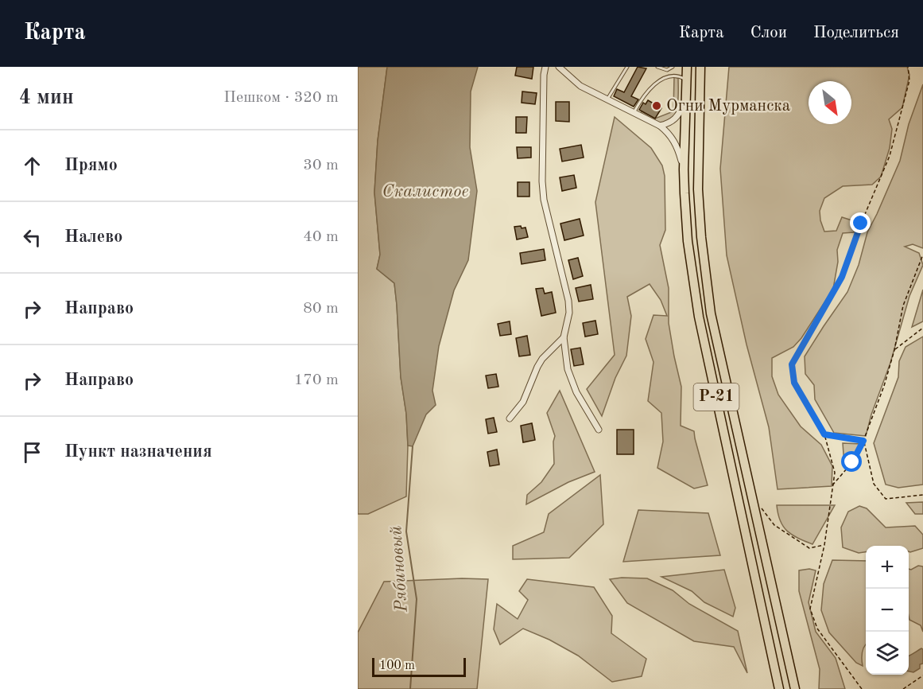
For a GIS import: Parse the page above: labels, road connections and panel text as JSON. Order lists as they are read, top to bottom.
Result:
{
  "streets": {
    "main road": ["Р-21"]
  },
  "water": ["Скалистое", "Рябиновый"],
  "places": ["Огни Мурманска"],
  "scale_bar": "100 m",
  "north": "bottom right",
  "page": {
    "header": "Карта",
    "nav": ["Карта", "Слои", "Поделиться"],
    "heading": ["4 мин", "Пешком · 320 m"],
    "list": [
      ["Прямо", "30 m"],
      ["Налево", "40 m"],
      ["Направо", "80 m"],
      ["Направо", "170 m"],
      "Пункт назначения"
    ],
    "map_buttons": ["+", "−"],
    "scale": "100 m"
  }
}
